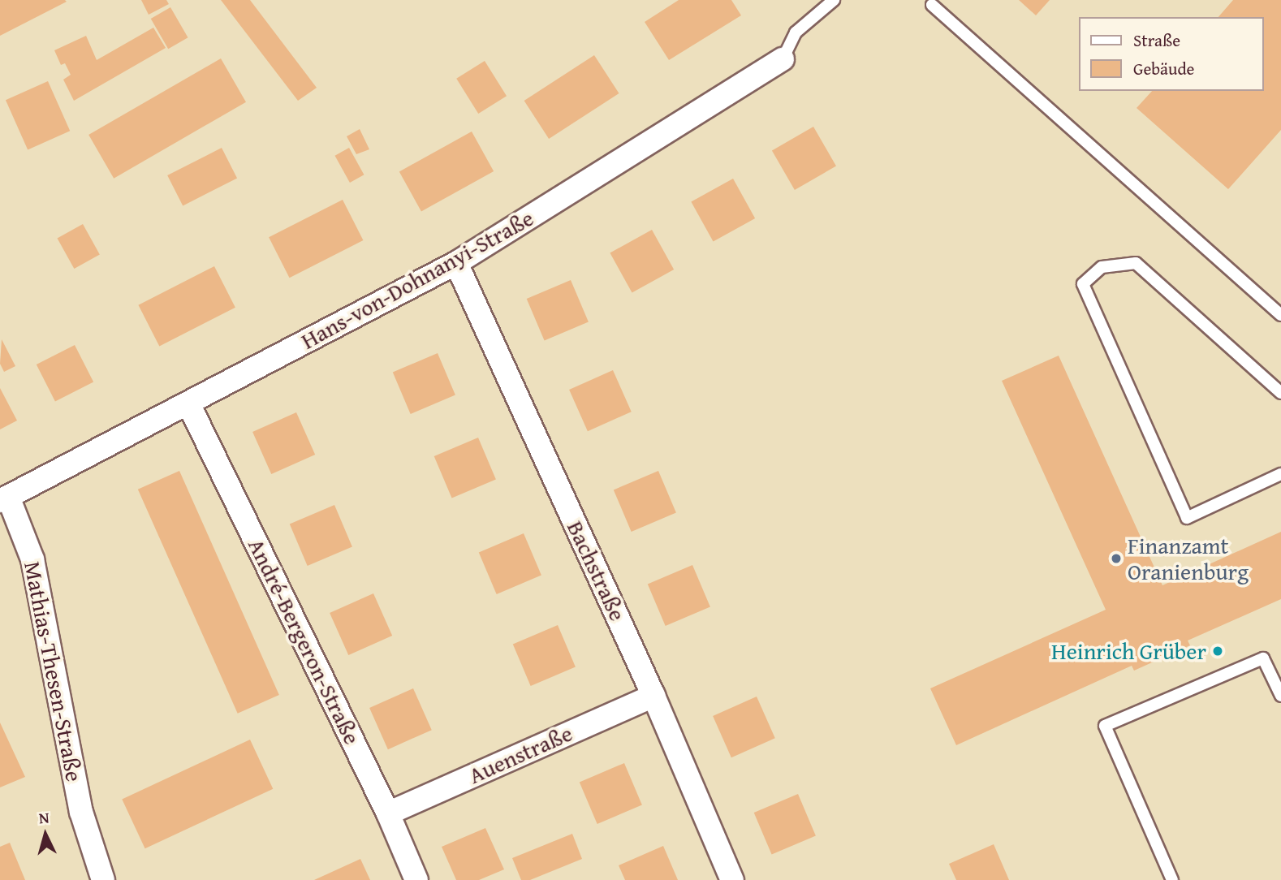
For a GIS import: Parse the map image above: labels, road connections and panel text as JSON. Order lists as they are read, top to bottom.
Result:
{
  "streets": {
    "street": [
      "Hans-von-Dohnanyi-Straße",
      "Bachstraße",
      "André-Bergeron-Straße",
      "Mathias-Thesen-Straße",
      "Auenstraße"
    ]
  },
  "crossings": [
    ["Hans-von-Dohnanyi-Straße", "Bachstraße"],
    ["Hans-von-Dohnanyi-Straße", "André-Bergeron-Straße"],
    ["Hans-von-Dohnanyi-Straße", "Mathias-Thesen-Straße"],
    ["Bachstraße", "Auenstraße"],
    ["André-Bergeron-Straße", "Auenstraße"]
  ],
  "places": ["Finanzamt Oranienburg", "Heinrich Grüber"],
  "legend": ["Straße", "Gebäude"],
  "north": "top"
}
